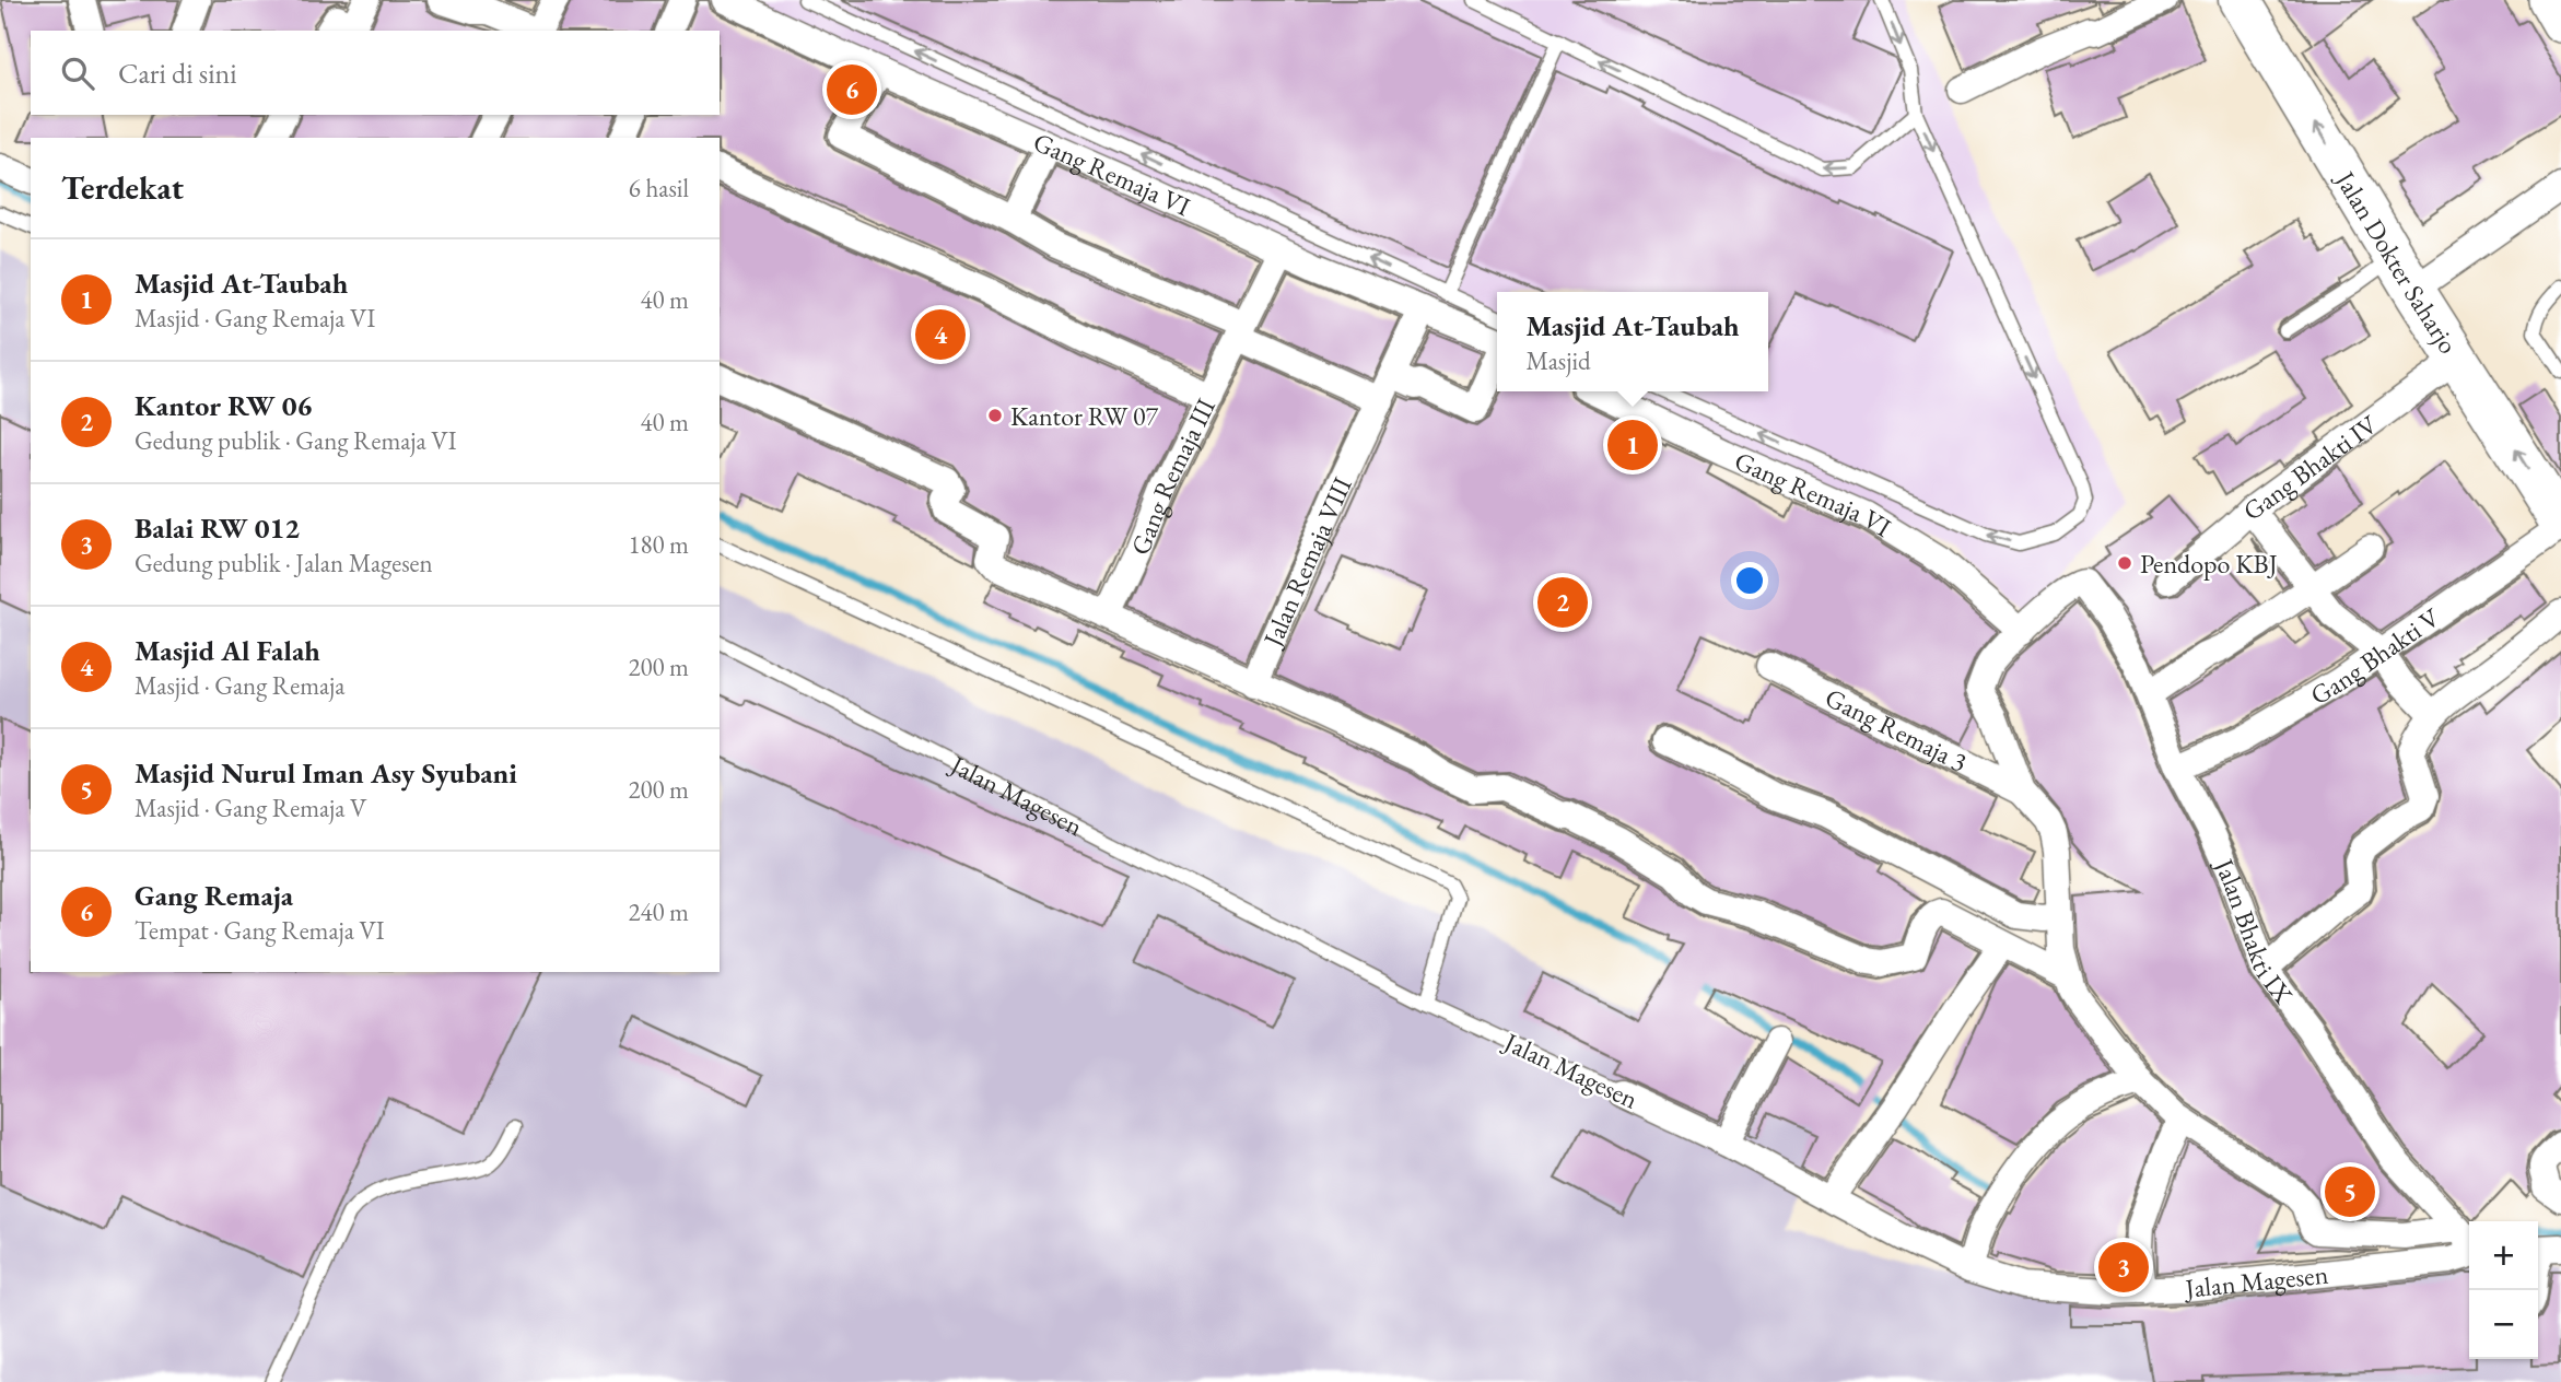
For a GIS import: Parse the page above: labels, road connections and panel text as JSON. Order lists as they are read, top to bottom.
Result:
{
  "streets": {
    "main road": ["Jalan Dokter Saharjo"],
    "street": [
      "Gang Remaja VI",
      "Gang Bhakti IV",
      "Gang Remaja III",
      "Jalan Remaja VIII",
      "Gang Bhakti V",
      "Gang Remaja 3",
      "Jalan Magesen",
      "Jalan Bhakti IX"
    ]
  },
  "crossings": [
    ["Gang Remaja VI", "Gang Remaja III"],
    ["Gang Remaja VI", "Jalan Remaja VIII"],
    ["Gang Remaja VI", "Jalan Bhakti IX"],
    ["Jalan Dokter Saharjo", "Gang Bhakti IV"],
    ["Jalan Dokter Saharjo", "Gang Bhakti V"],
    ["Gang Bhakti V", "Jalan Bhakti IX"],
    ["Jalan Magesen", "Jalan Bhakti IX"]
  ],
  "one_way": ["Jalan Dokter Saharjo"],
  "places": ["Kantor RW 07", "Pendopo KBJ"],
  "page": {
    "search": "Cari di sini",
    "pins": [
      "6",
      "4",
      "1",
      "2",
      "5",
      "3"
    ],
    "heading": ["Terdekat", "6 hasil"],
    "list": [
      {
        "mark": "1",
        "name": "Masjid At-Taubah",
        "note": "Masjid · Gang Remaja VI",
        "value": "40 m"
      },
      {
        "mark": "2",
        "name": "Kantor RW 06",
        "note": "Gedung publik · Gang Remaja VI",
        "value": "40 m"
      },
      {
        "mark": "3",
        "name": "Balai RW 012",
        "note": "Gedung publik · Jalan Magesen",
        "value": "180 m"
      },
      {
        "mark": "4",
        "name": "Masjid Al Falah",
        "note": "Masjid · Gang Remaja",
        "value": "200 m"
      },
      {
        "mark": "5",
        "name": "Masjid Nurul Iman Asy Syubani",
        "note": "Masjid · Gang Remaja V",
        "value": "200 m"
      },
      {
        "mark": "6",
        "name": "Gang Remaja",
        "note": "Tempat · Gang Remaja VI",
        "value": "240 m"
      }
    ],
    "popup": ["Masjid At-Taubah", "Masjid"],
    "map_buttons": ["+", "−"]
  }
}
